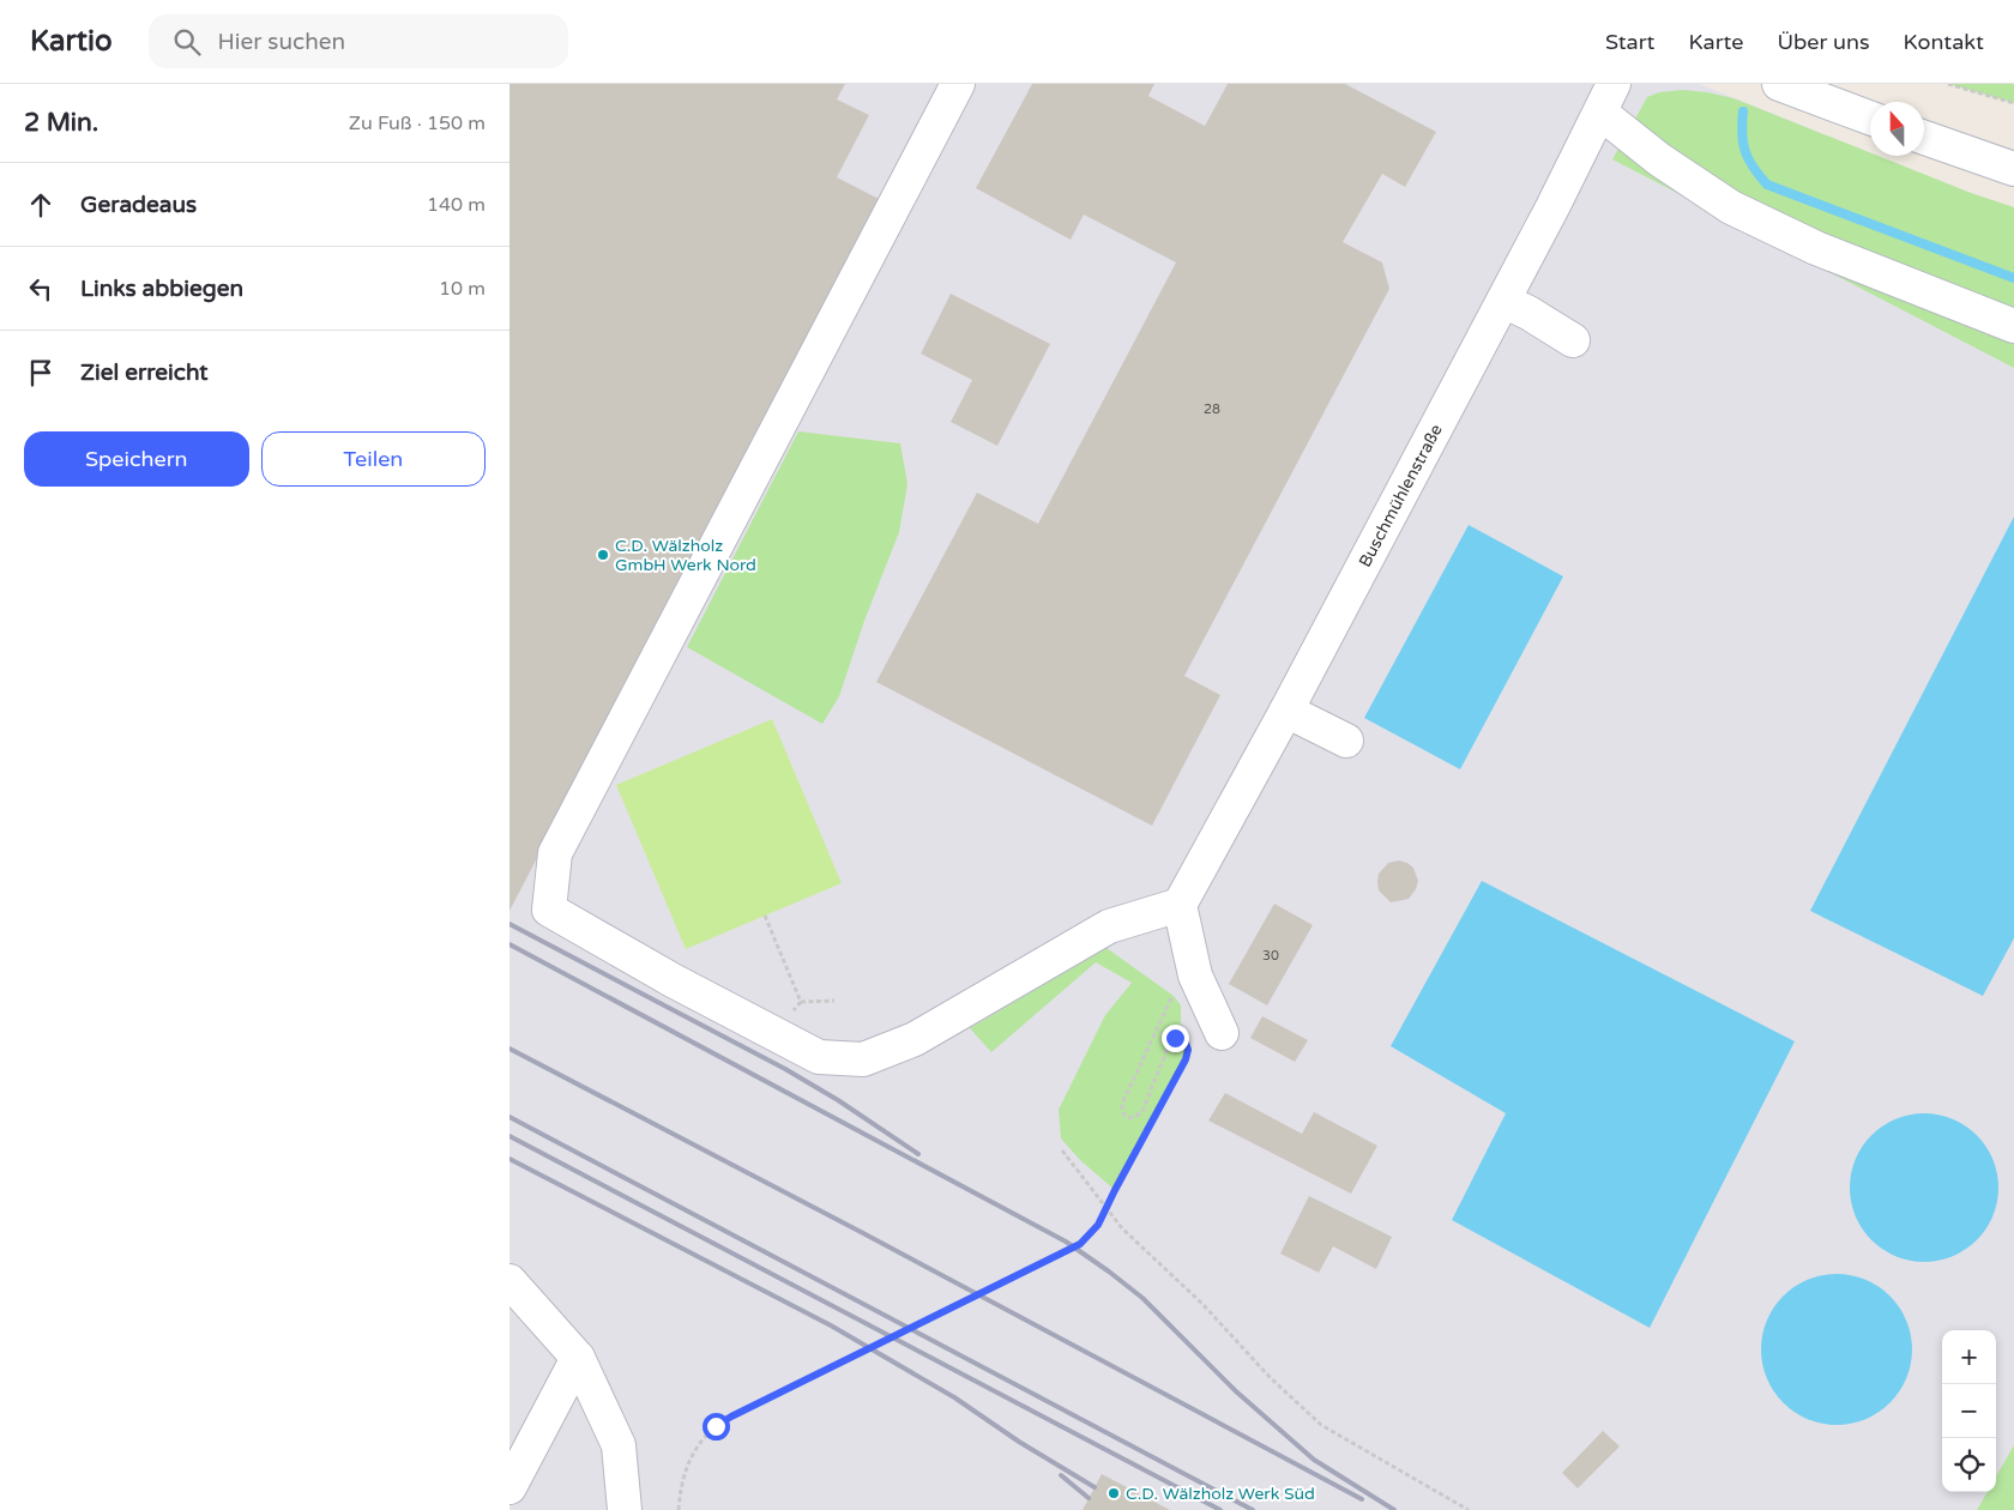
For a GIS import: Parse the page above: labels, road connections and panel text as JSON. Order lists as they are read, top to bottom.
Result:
{
  "streets": {
    "street": ["Buschmühlenstraße"]
  },
  "places": ["C.D. Wälzholz GmbH Werk Nord", "C.D. Wälzholz Werk Süd"],
  "house_numbers": ["28", "30"],
  "north": "top",
  "page": {
    "header": "Kartio",
    "search": "Hier suchen",
    "nav": [
      "Start",
      "Karte",
      "Über uns",
      "Kontakt"
    ],
    "heading": ["2 Min.", "Zu Fuß · 150 m"],
    "list": [
      ["Geradeaus", "140 m"],
      ["Links abbiegen", "10 m"],
      "Ziel erreicht"
    ],
    "buttons": ["Speichern", "Teilen"],
    "map_buttons": ["+", "−"]
  }
}
